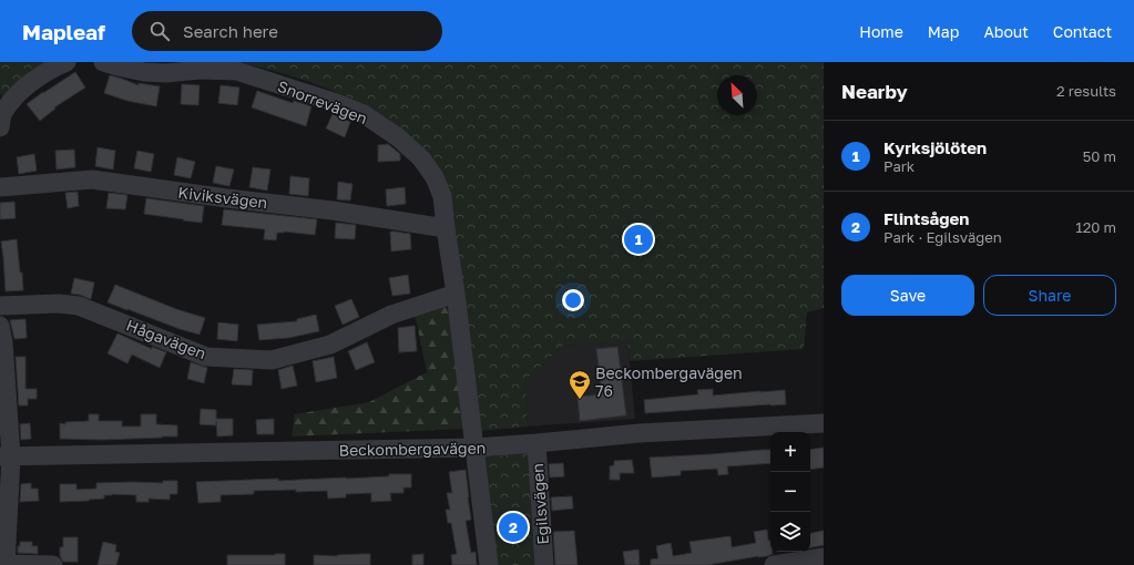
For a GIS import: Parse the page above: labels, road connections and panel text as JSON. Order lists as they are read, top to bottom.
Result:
{
  "streets": {
    "street": [
      "Snorrevägen",
      "Kiviksvägen",
      "Hågavägen",
      "Beckombergavägen",
      "Egilsvägen"
    ]
  },
  "crossings": [
    ["Snorrevägen", "Kiviksvägen"],
    ["Snorrevägen", "Hågavägen"],
    ["Snorrevägen", "Beckombergavägen"],
    ["Beckombergavägen", "Egilsvägen"]
  ],
  "places": {
    "school or university": ["Beckombergavägen 76"]
  },
  "north": "top left",
  "page": {
    "header": "Mapleaf",
    "search": "Search here",
    "nav": [
      "Home",
      "Map",
      "About",
      "Contact"
    ],
    "heading": ["Nearby", "2 results"],
    "list": [
      {
        "mark": "1",
        "name": "Kyrksjölöten",
        "note": "Park",
        "value": "50 m"
      },
      {
        "mark": "2",
        "name": "Flintsågen",
        "note": "Park · Egilsvägen",
        "value": "120 m"
      }
    ],
    "pins": ["1", "2"],
    "buttons": ["Save", "Share"],
    "map_buttons": ["+", "−"]
  }
}
